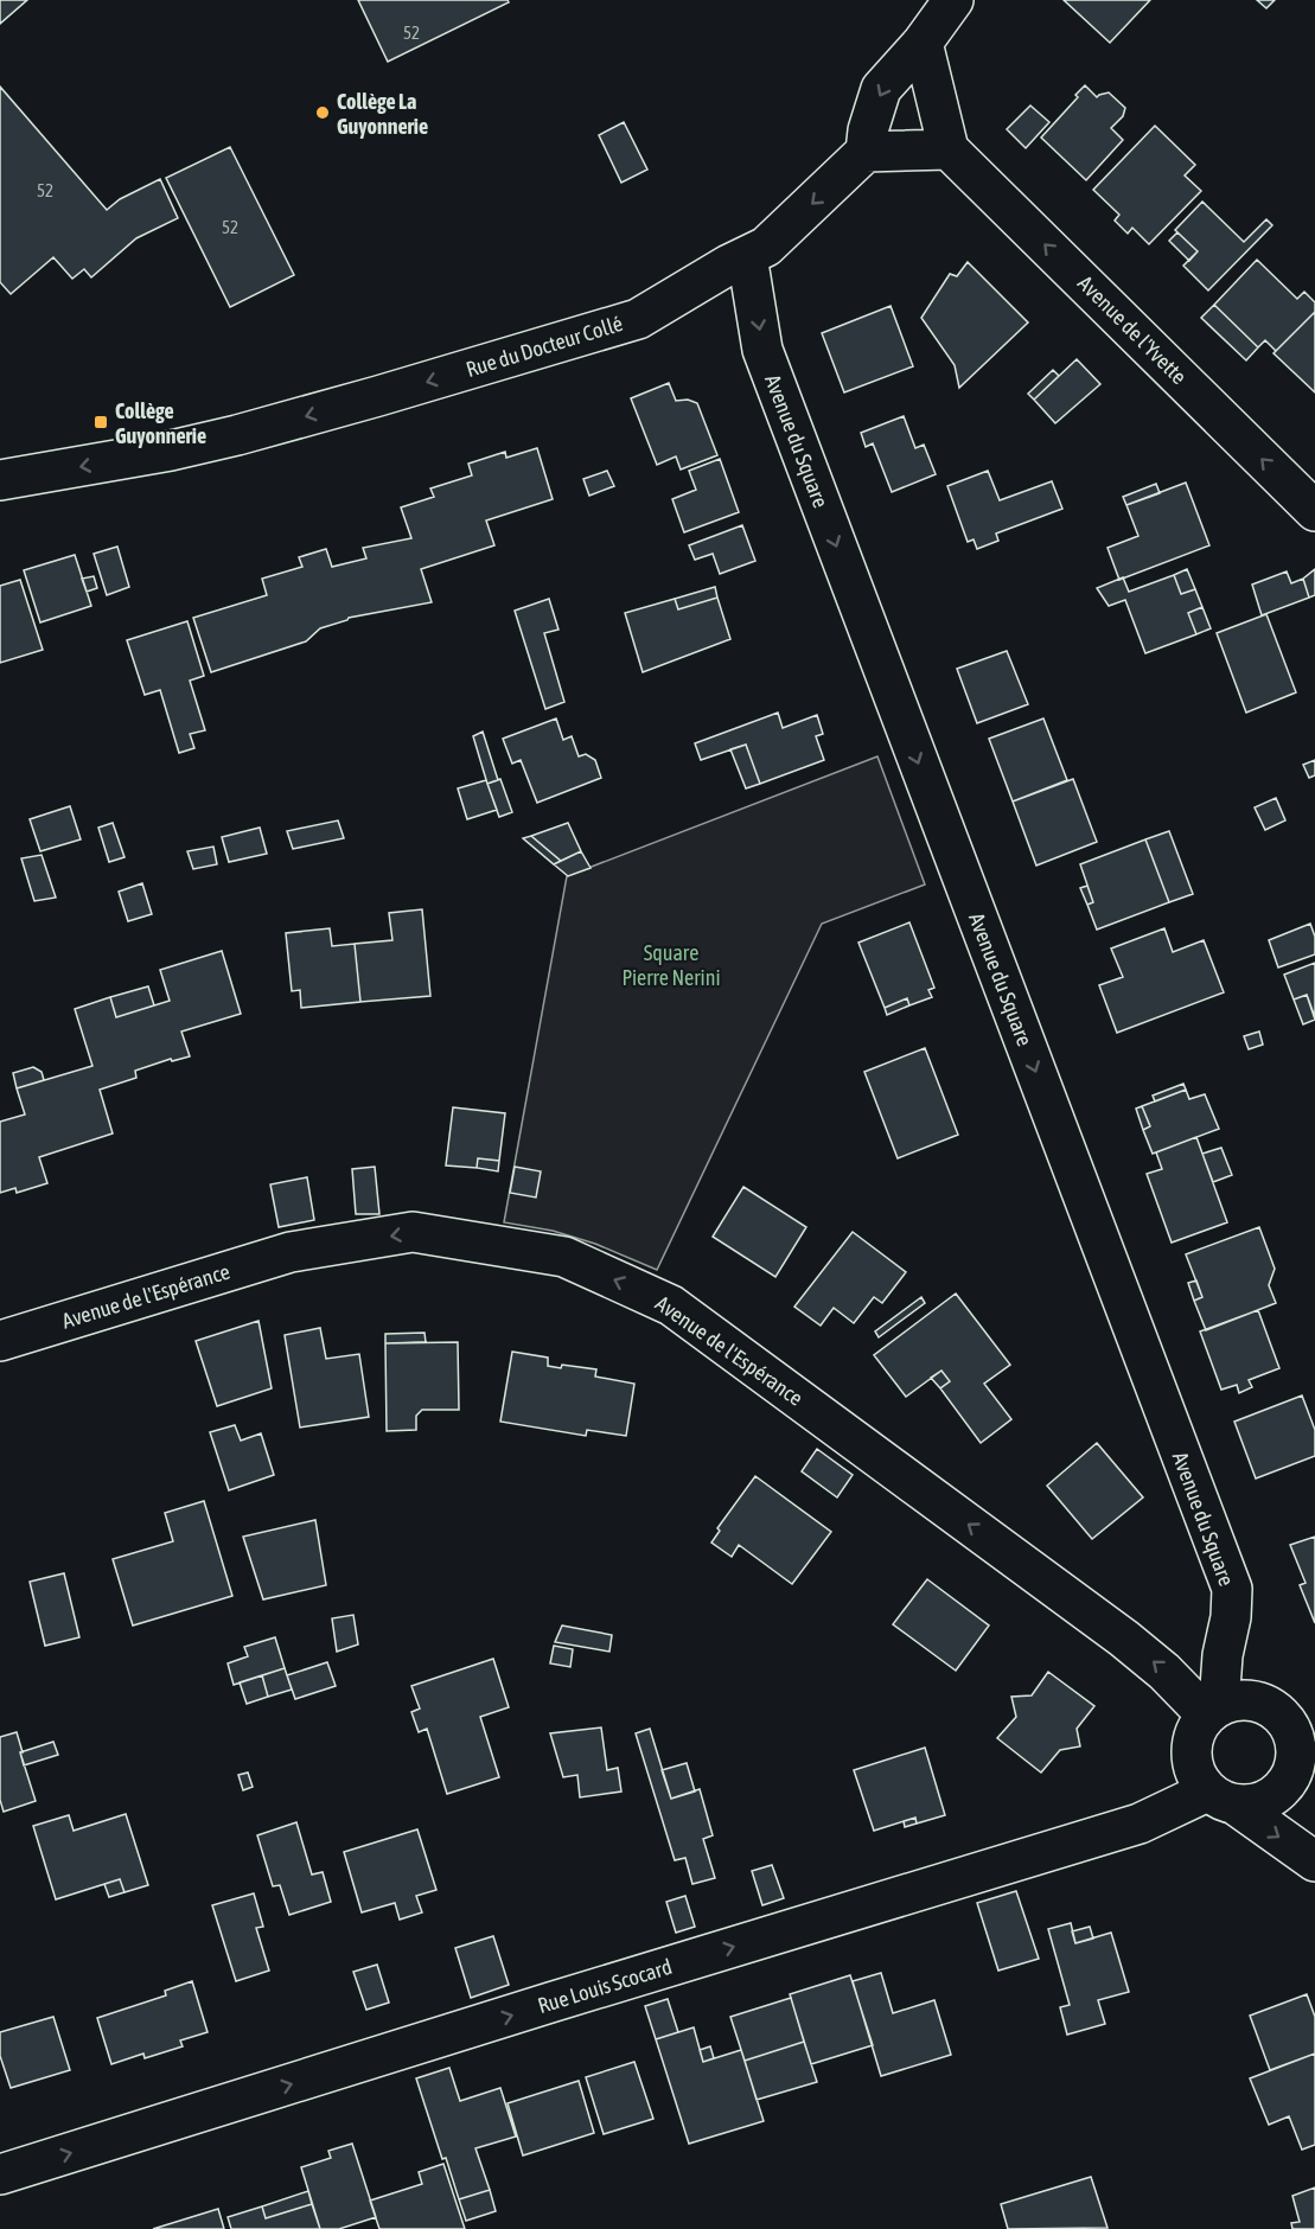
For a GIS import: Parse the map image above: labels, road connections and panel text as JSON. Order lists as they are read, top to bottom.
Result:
{
  "streets": {
    "street": [
      "Avenue de l'Yvette",
      "Rue du Docteur Collé",
      "Avenue du Square",
      "Avenue de l'Espérance",
      "Rue Louis Scocard"
    ]
  },
  "crossings": [
    ["Rue du Docteur Collé", "Avenue du Square"],
    ["Avenue du Square", "Avenue de l'Espérance"],
    ["Avenue du Square", "Rue Louis Scocard"],
    ["Avenue de l'Espérance", "Rue Louis Scocard"]
  ],
  "one_way": [
    "Avenue de l'Yvette",
    "Rue du Docteur Collé",
    "Avenue du Square",
    "Avenue de l'Espérance",
    "Rue Louis Scocard"
  ],
  "parks": ["Square Pierre Nerini"],
  "places": {
    "other": ["Collège La Guyonnerie"],
    "transit": ["Collège Guyonnerie"]
  },
  "house_numbers": ["52", "52", "52"]
}
